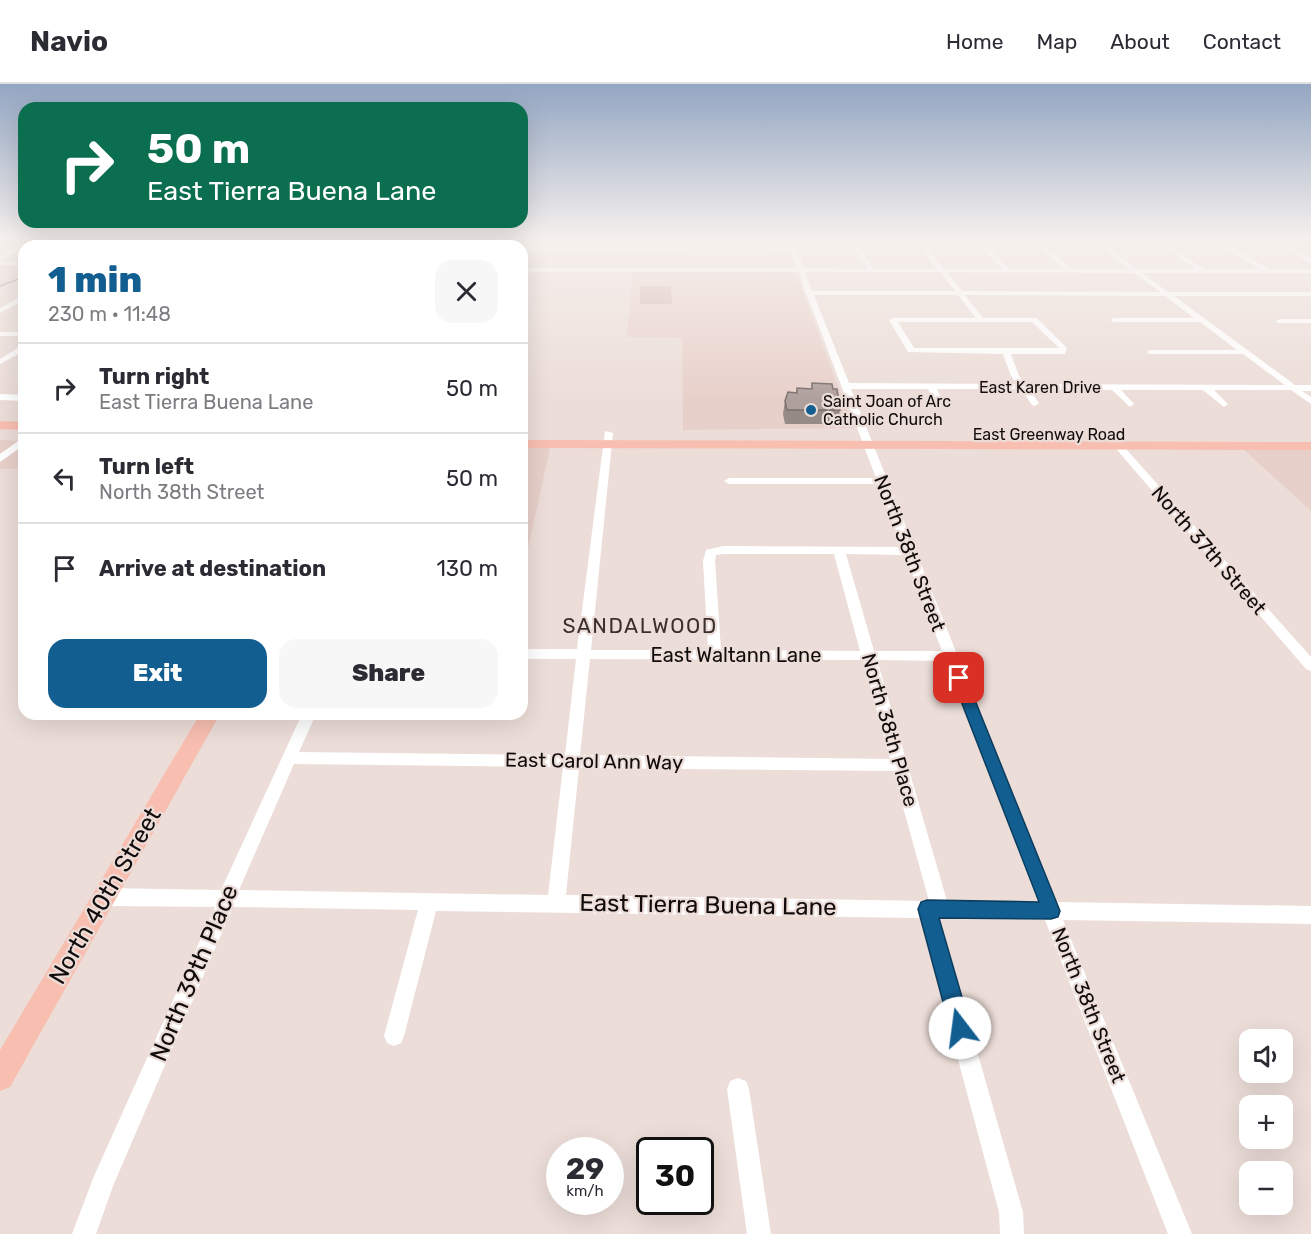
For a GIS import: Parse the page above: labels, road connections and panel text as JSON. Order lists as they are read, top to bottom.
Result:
{
  "streets": {
    "main road": ["East Greenway Road", "North 40th Street"],
    "street": [
      "East Karen Drive",
      "North 37th Street",
      "North 38th Street",
      "East Waltann Lane",
      "North 38th Place",
      "East Carol Ann Way",
      "East Tierra Buena Lane",
      "North 39th Place"
    ]
  },
  "crossings": [
    ["East Karen Drive", "North 38th Street"],
    ["East Greenway Road", "North 37th Street"],
    ["East Greenway Road", "North 38th Street"],
    ["North 38th Street", "East Waltann Lane"],
    ["North 38th Street", "East Tierra Buena Lane"],
    ["East Waltann Lane", "North 38th Place"],
    ["North 38th Place", "East Carol Ann Way"],
    ["North 38th Place", "East Tierra Buena Lane"],
    ["East Carol Ann Way", "North 39th Place"],
    ["North 40th Street", "East Tierra Buena Lane"],
    ["East Tierra Buena Lane", "North 39th Place"]
  ],
  "districts": ["SANDALWOOD"],
  "places": ["Saint Joan of Arc Catholic Church"],
  "page": {
    "header": "Navio",
    "nav": [
      "Home",
      "Map",
      "About",
      "Contact"
    ],
    "turn": ["50 m", "East Tierra Buena Lane"],
    "heading": ["1 min", "230 m · 11:48"],
    "list": [
      {
        "name": "Turn right",
        "note": "East Tierra Buena Lane",
        "value": "50 m"
      },
      {
        "name": "Turn left",
        "note": "North 38th Street",
        "value": "50 m"
      },
      {
        "name": "Arrive at destination",
        "value": "130 m"
      }
    ],
    "buttons": ["Exit", "Share"],
    "map_buttons": ["+", "−"],
    "speed": "29 km/h",
    "limit": "30"
  }
}
